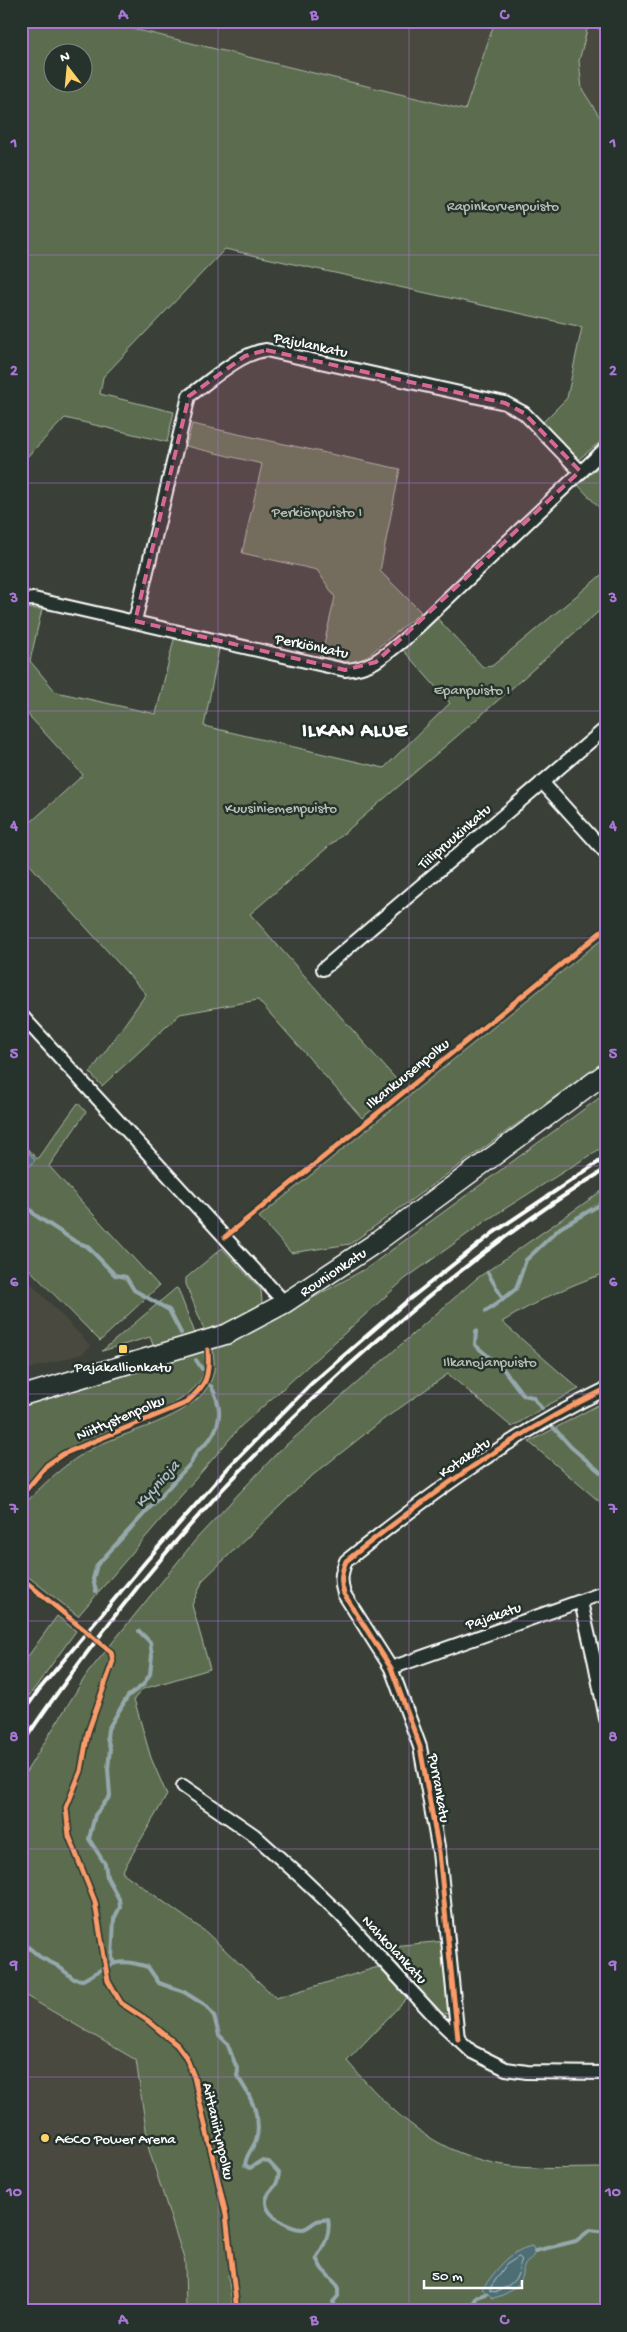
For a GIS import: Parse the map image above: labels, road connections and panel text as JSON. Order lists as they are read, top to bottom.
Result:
{
  "streets": {
    "main road": ["Rounionkatu"],
    "street": [
      "Pajulankatu",
      "Perkiönkatu",
      "Tiilipruukinkatu",
      "Kotakatu",
      "Pajakatu",
      "Purrankatu",
      "Nahkolankatu"
    ],
    "cycle path": ["Ilkankuusenpolku", "Niittystenpolku", "Aittaniitynpolku"]
  },
  "crossings": [
    ["Pajulankatu", "Perkiönkatu"],
    ["Kotakatu", "Purrankatu"],
    ["Pajakatu", "Purrankatu"],
    ["Purrankatu", "Nahkolankatu"]
  ],
  "districts": ["ILKAN ALUE"],
  "water": ["Kyynioja"],
  "parks": [
    "Rapinkorvenpuisto",
    "Perkiönpuisto I",
    "Epanpuisto I",
    "Kuusiniemenpuisto",
    "Ilkanojanpuisto"
  ],
  "places": {
    "transit": ["Pajakallionkatu"],
    "other": ["AGCO Power Arena"]
  },
  "scale_bar": "50 m",
  "north": "top",
  "grid": {
    "columns": ["A", "B", "C"],
    "rows": [
      "1",
      "2",
      "3",
      "4",
      "5",
      "6",
      "7",
      "8",
      "9",
      "10"
    ]
  }
}
